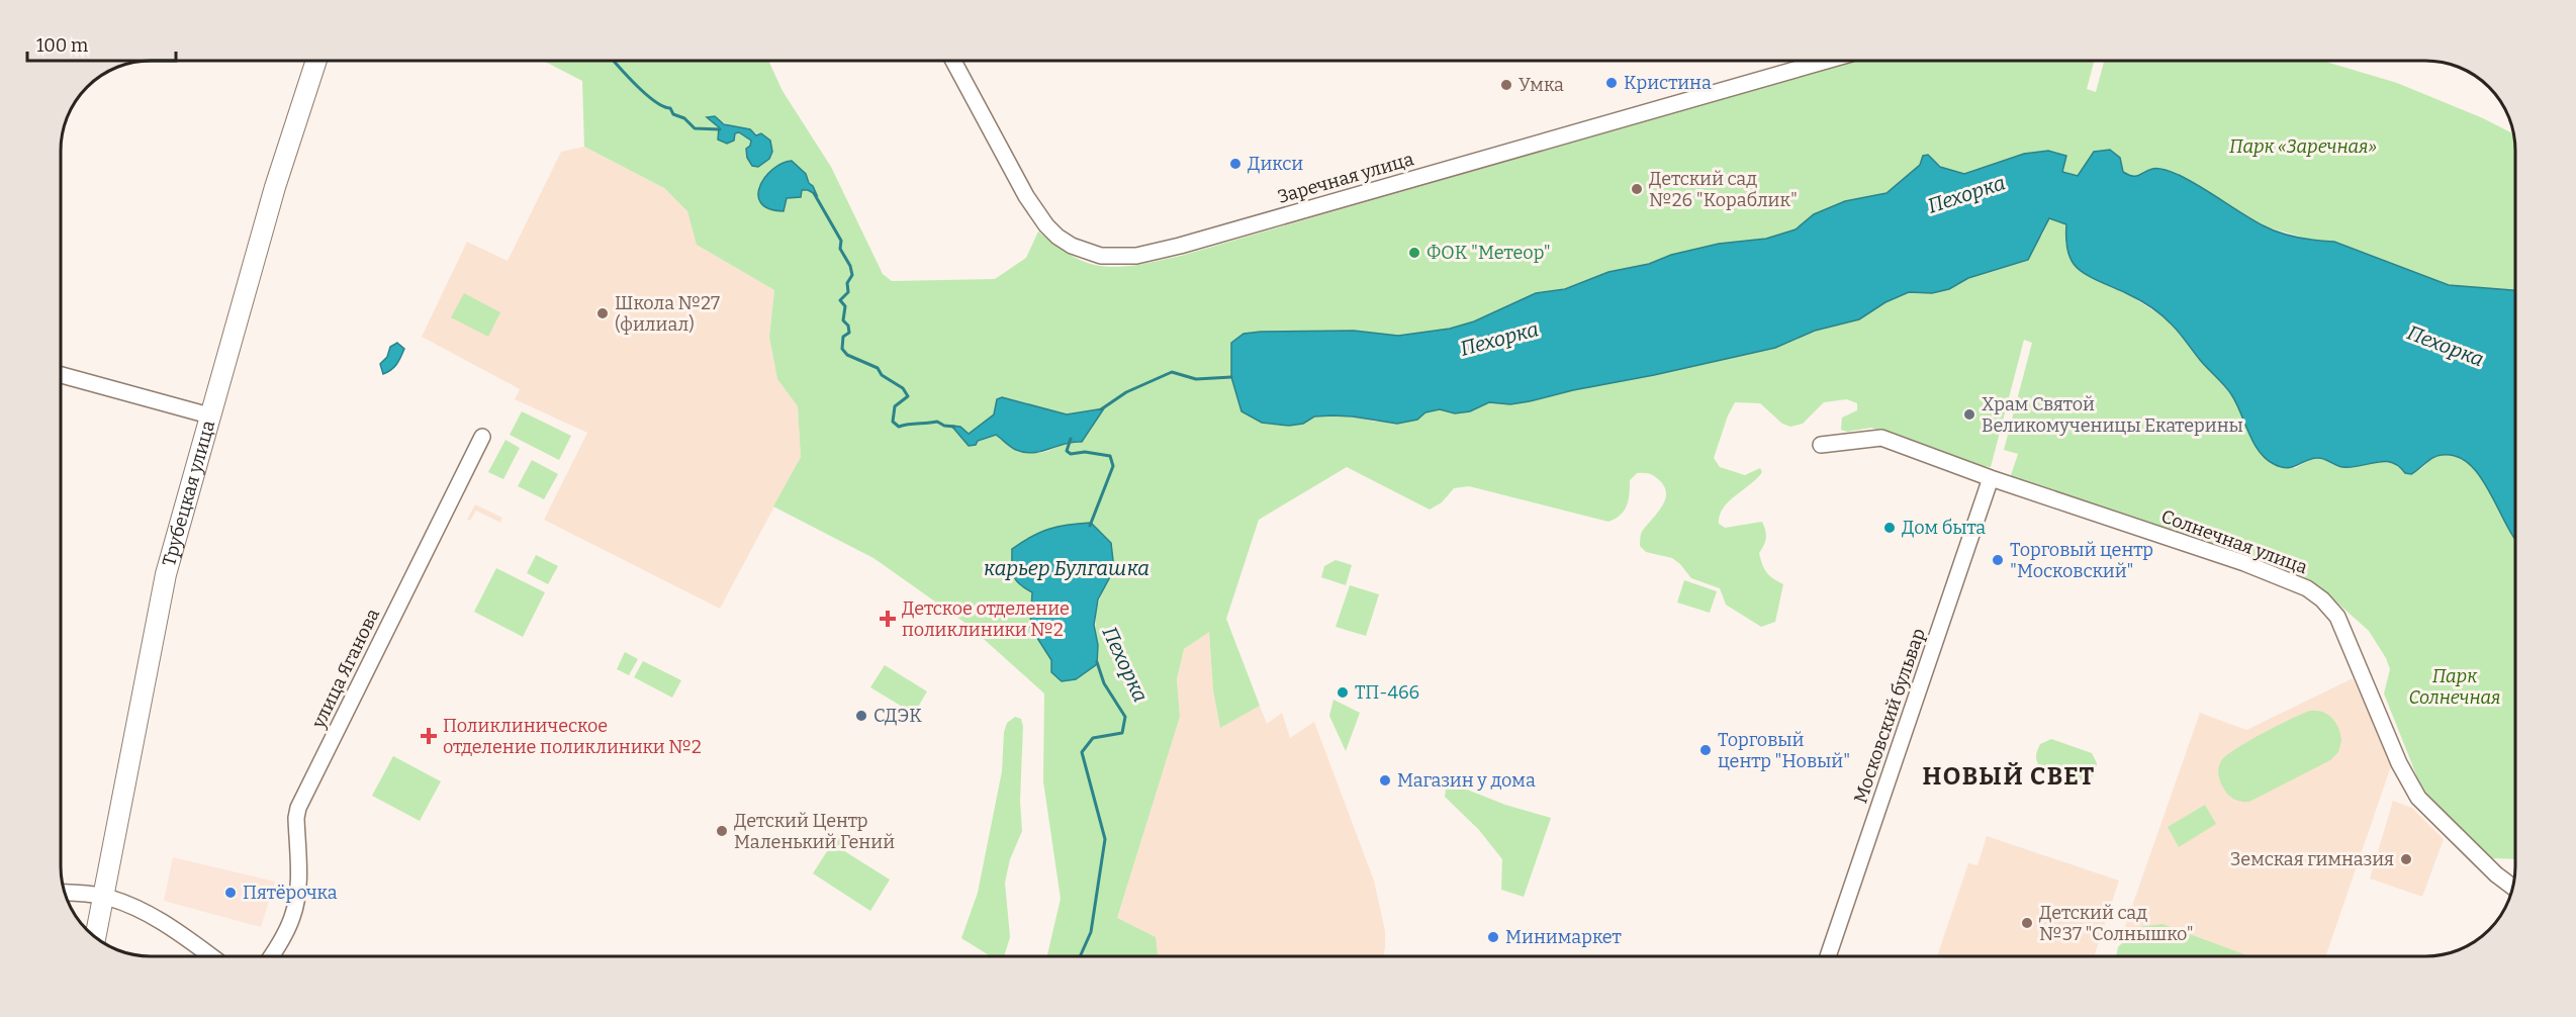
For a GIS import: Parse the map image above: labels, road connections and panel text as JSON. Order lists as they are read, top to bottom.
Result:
{
  "streets": {
    "main road": ["Трубецкая улица"],
    "street": [
      "Заречная улица",
      "Солнечная улица",
      "улица Яганова",
      "Московский бульвар"
    ]
  },
  "crossings": [
    ["Солнечная улица", "Московский бульвар"]
  ],
  "districts": ["НОВЫЙ СВЕТ"],
  "water": ["Пехорка", "карьер Булгашка"],
  "parks": ["Парк «Заречная»", "Парк Солнечная"],
  "places": {
    "other": [
      "Кристина",
      "Умка",
      "Дикси",
      "Детский сад №26 \"Кораблик\"",
      "ФОК \"Метеор\"",
      "Школа №27 (филиал)",
      "Храм Святой Великомученицы Екатерины",
      "Дом быта",
      "Торговый центр \"Московский\"",
      "ТП-466",
      "СДЭК",
      "Торговый центр \"Новый\"",
      "Магазин у дома",
      "Детский Центр Маленький Гений",
      "Земская гимназия",
      "Пятёрочка",
      "Детский сад №37 \"Солнышко\"",
      "Минимаркет"
    ],
    "health": ["Детское отделение поликлиники №2", "Поликлиническое отделение поликлиники №2"]
  },
  "scale_bar": "100 m"
}
